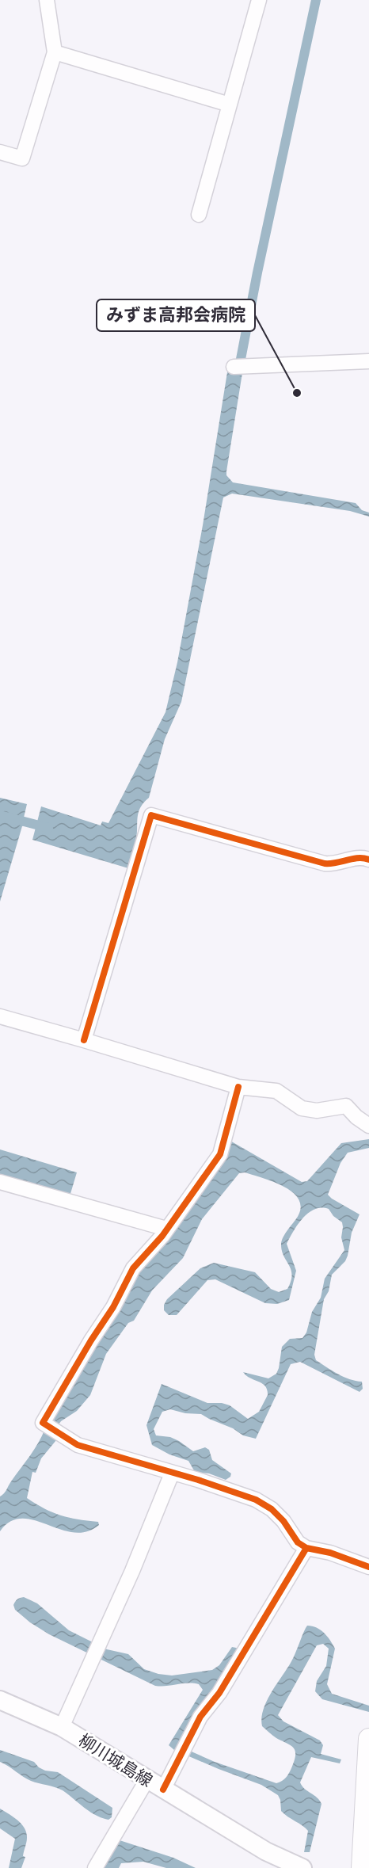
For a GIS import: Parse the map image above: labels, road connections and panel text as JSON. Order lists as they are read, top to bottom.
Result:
{
  "streets": {
    "main road": ["柳川城島線"]
  },
  "places": ["みずま高邦会病院"]
}
